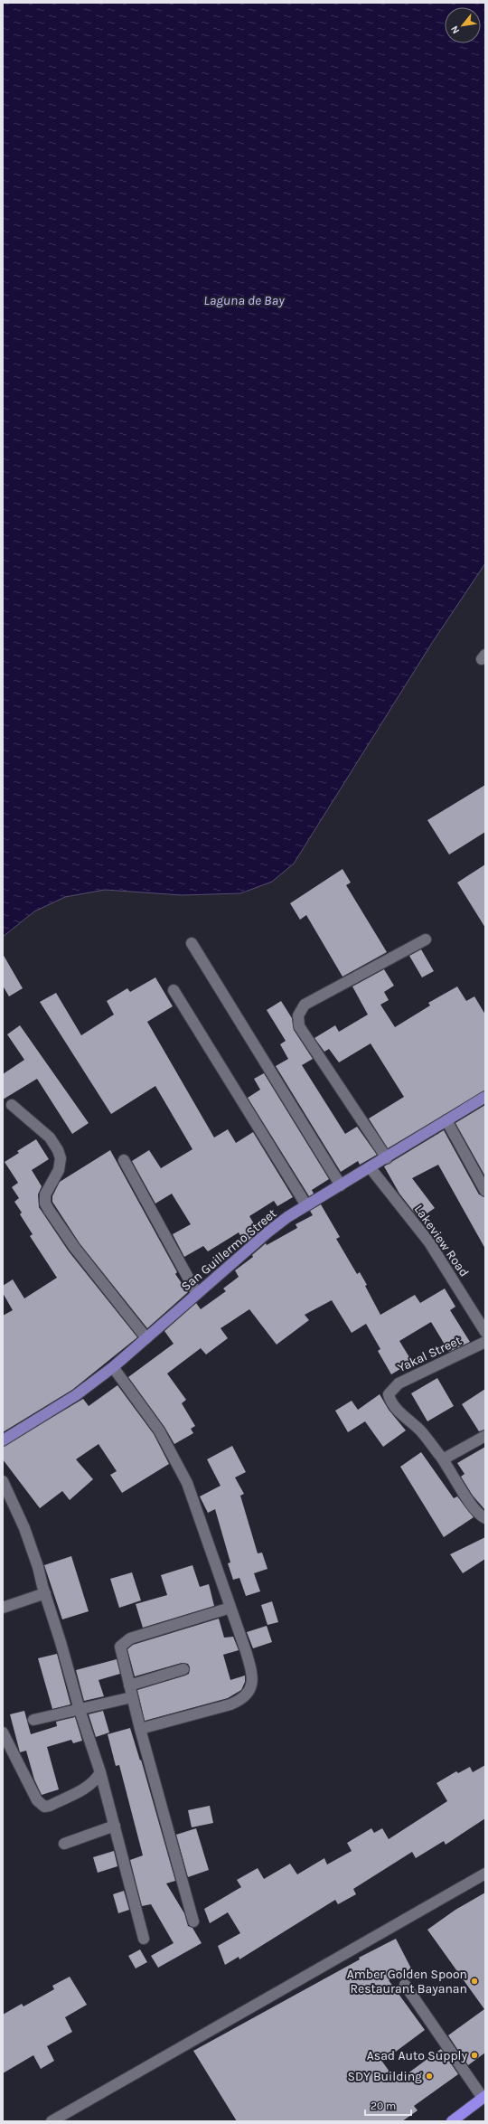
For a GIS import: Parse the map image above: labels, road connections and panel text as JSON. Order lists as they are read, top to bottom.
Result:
{
  "streets": {
    "main road": ["San Guillermo Street"],
    "street": ["Lakeview Road", "Yakal Street"]
  },
  "crossings": [
    ["Lakeview Road", "San Guillermo Street"]
  ],
  "water": ["Laguna de Bay"],
  "places": ["Amber Golden Spoon Restaurant Bayanan", "Asad Auto Supply", "SDY Building"],
  "scale_bar": "20 m",
  "north": "bottom left"
}
